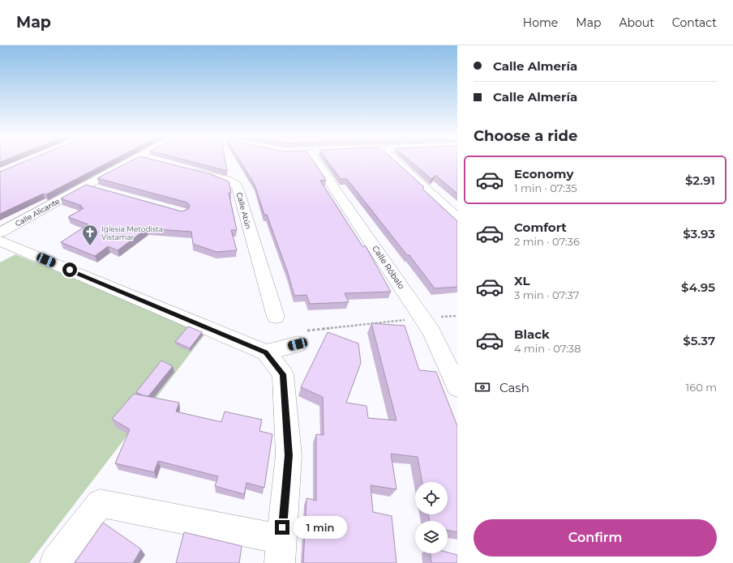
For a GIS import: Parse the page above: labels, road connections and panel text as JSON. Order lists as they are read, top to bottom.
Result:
{
  "streets": {
    "street": ["Calle Atún", "Calle Alicante", "Calle Róbalo"]
  },
  "places": {
    "church": ["Iglesia Metodista Vistamar"]
  },
  "page": {
    "header": "Map",
    "nav": [
      "Home",
      "Map",
      "About",
      "Contact"
    ],
    "banner": ["Calle Almería", "Calle Almería"],
    "heading": "Choose a ride",
    "list": [
      {
        "name": "Economy",
        "note": "1 min · 07:35",
        "value": "$2.91"
      },
      {
        "name": "Comfort",
        "note": "2 min · 07:36",
        "value": "$3.93"
      },
      {
        "name": "XL",
        "note": "3 min · 07:37",
        "value": "$4.95"
      },
      {
        "name": "Black",
        "note": "4 min · 07:38",
        "value": "$5.37"
      }
    ],
    "pay": ["Cash", "160 m"],
    "buttons": "Confirm",
    "bubble": "1 min"
  }
}
